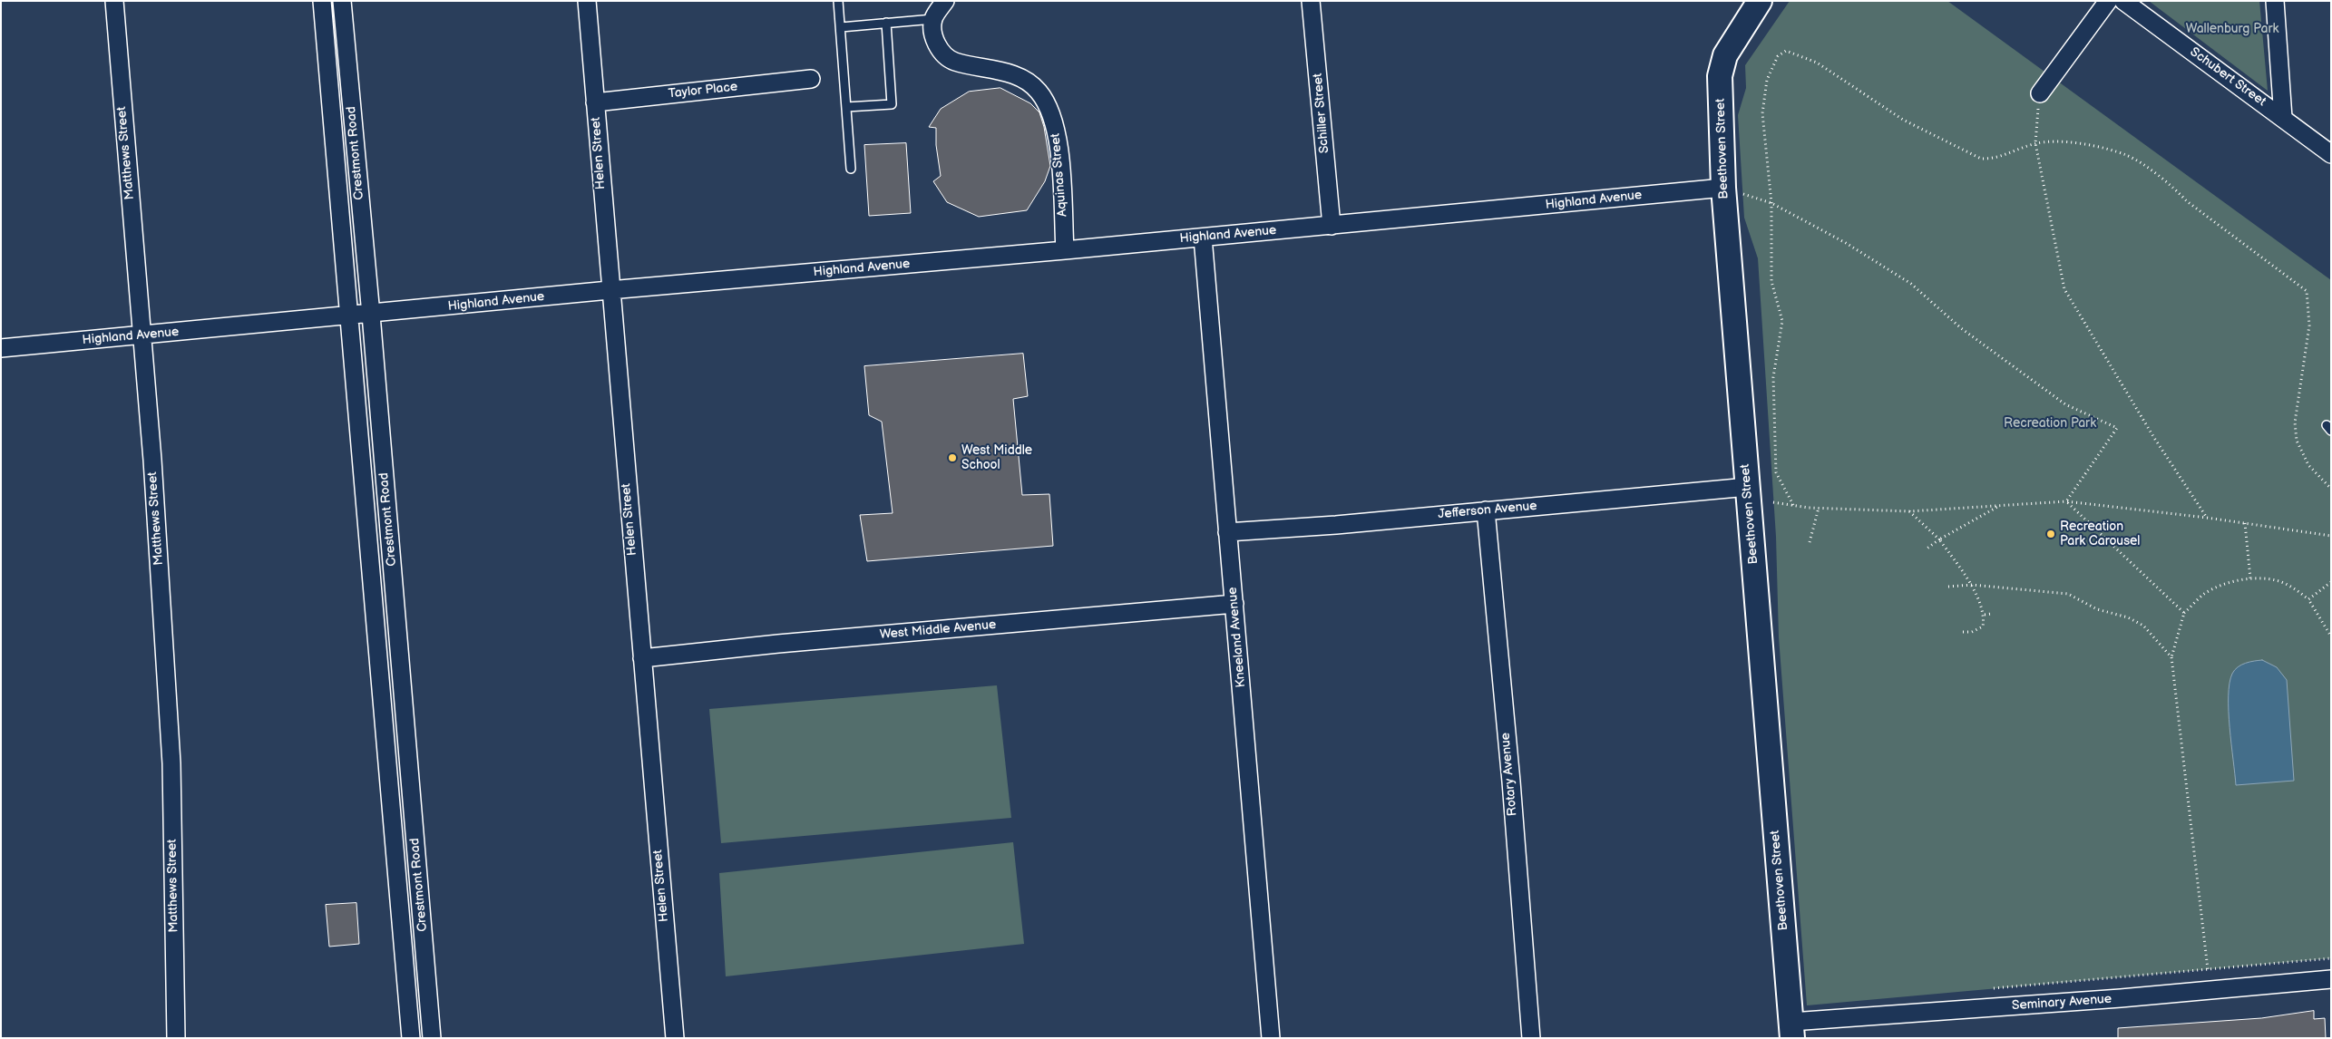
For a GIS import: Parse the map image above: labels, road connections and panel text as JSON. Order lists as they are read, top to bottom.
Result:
{
  "streets": {
    "street": [
      "Schubert Street",
      "Taylor Place",
      "Schiller Street",
      "Beethoven Street",
      "Matthews Street",
      "Crestmont Road",
      "Helen Street",
      "Aquinas Street",
      "Highland Avenue",
      "Jefferson Avenue",
      "West Middle Avenue",
      "Kneeland Avenue",
      "Rotary Avenue",
      "Seminary Avenue"
    ]
  },
  "crossings": [
    ["Taylor Place", "Helen Street"],
    ["Schiller Street", "Highland Avenue"],
    ["Beethoven Street", "Highland Avenue"],
    ["Beethoven Street", "Jefferson Avenue"],
    ["Beethoven Street", "Seminary Avenue"],
    ["Matthews Street", "Highland Avenue"],
    ["Crestmont Road", "Highland Avenue"],
    ["Helen Street", "Highland Avenue"],
    ["Helen Street", "West Middle Avenue"],
    ["Aquinas Street", "Highland Avenue"],
    ["Highland Avenue", "Kneeland Avenue"],
    ["Jefferson Avenue", "Kneeland Avenue"],
    ["Jefferson Avenue", "Rotary Avenue"],
    ["West Middle Avenue", "Kneeland Avenue"]
  ],
  "parks": ["Wallenburg Park", "Recreation Park"],
  "places": ["West Middle School", "Recreation Park Carousel"]
}
